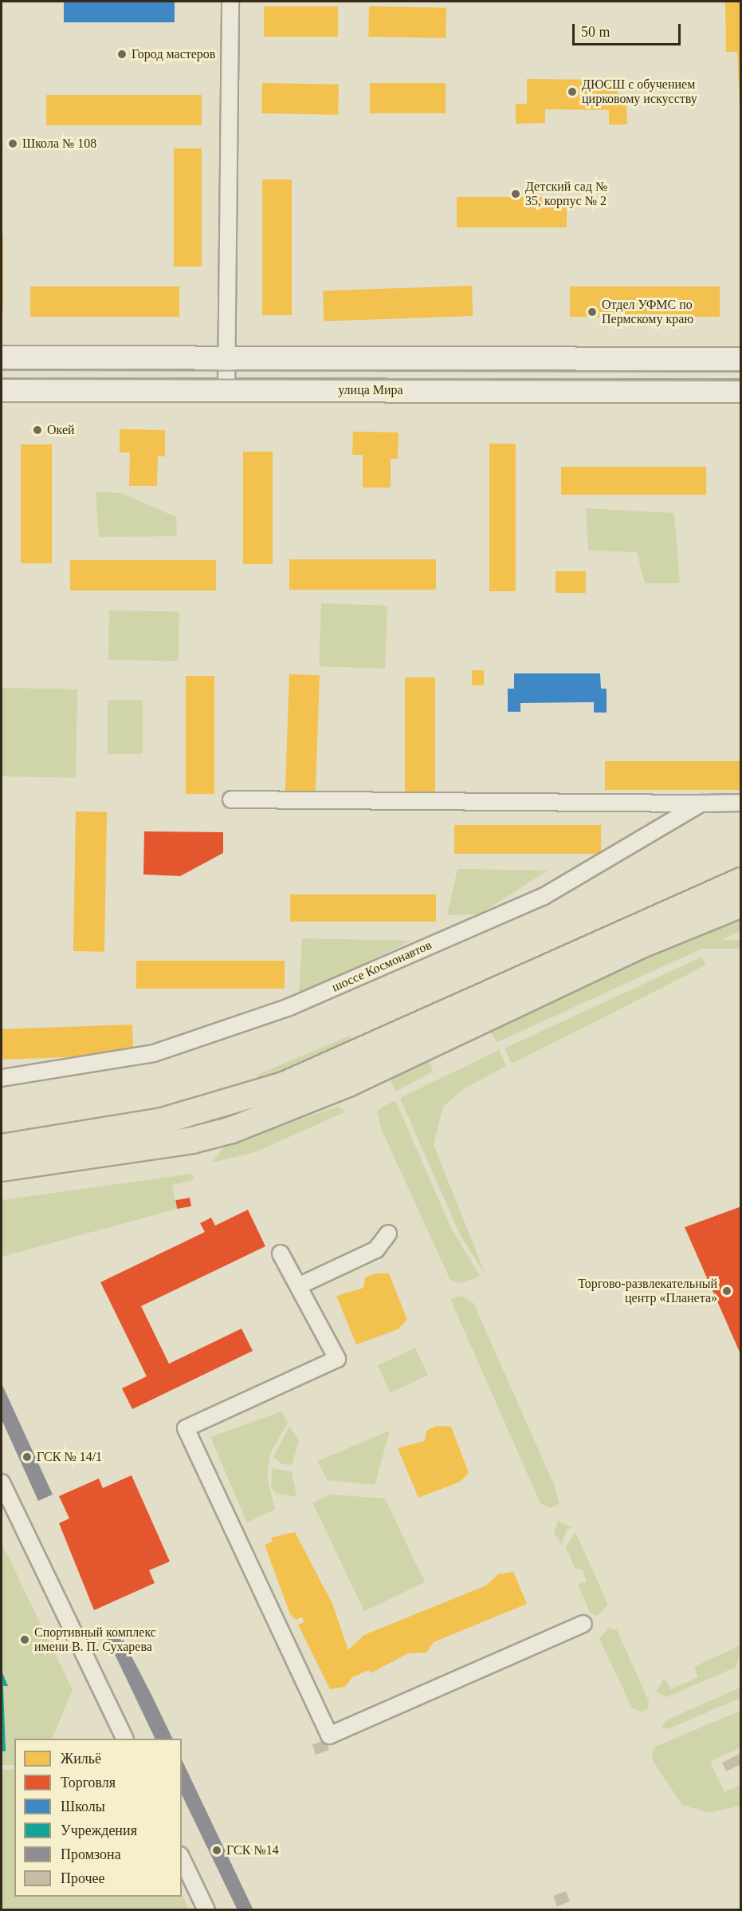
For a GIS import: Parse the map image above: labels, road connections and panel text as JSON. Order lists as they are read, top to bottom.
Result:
{
  "streets": {
    "main road": ["улица Мира"],
    "street": ["шоссе Космонавтов"]
  },
  "places": [
    "Город мастеров",
    "ДЮСШ с обучением цирковому искусству",
    "Школа № 108",
    "Детский сад № 35, корпус № 2",
    "Отдел УФМС по Пермскому краю",
    "Окей",
    "Торгово-развлекательный центр «Планета»",
    "ГСК № 14/1",
    "Спортивный комплекс имени В. П. Сухарева",
    "ГСК №14"
  ],
  "legend": [
    "Жильё",
    "Торговля",
    "Школы",
    "Учреждения",
    "Промзона",
    "Прочее"
  ],
  "scale_bar": "50 m"
}
